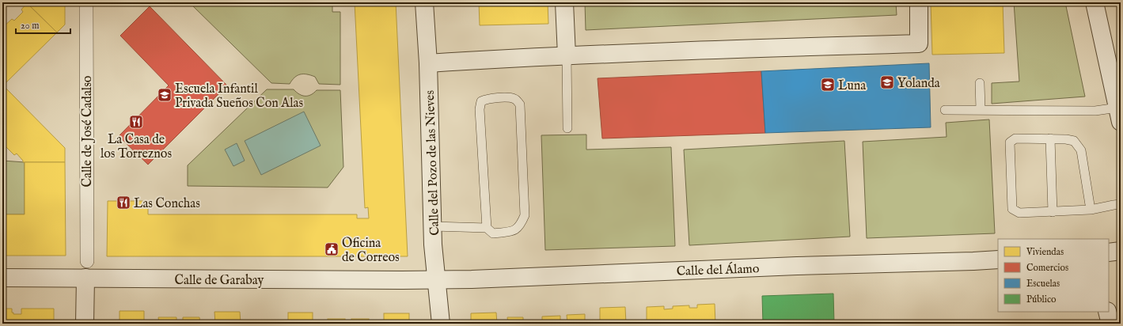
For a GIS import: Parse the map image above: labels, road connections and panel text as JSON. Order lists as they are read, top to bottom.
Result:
{
  "streets": {
    "street": [
      "Calle de José Cadalso",
      "Calle del Pozo de las Nieves",
      "Calle del Álamo",
      "Calle de Garabay"
    ]
  },
  "crossings": [
    ["Calle del Pozo de las Nieves", "Calle del Álamo"],
    ["Calle del Pozo de las Nieves", "Calle de Garabay"],
    ["Calle del Álamo", "Calle de Garabay"]
  ],
  "places": {
    "school or university": ["Yolanda", "Luna", "Escuela Infantil Privada Sueños Con Alas"],
    "restaurant": ["La Casa de los Torreznos", "Las Conchas"],
    "public building": ["Oficina de Correos"]
  },
  "legend": [
    "Viviendas",
    "Comercios",
    "Escuelas",
    "Público"
  ],
  "scale_bar": "20 m"
}
